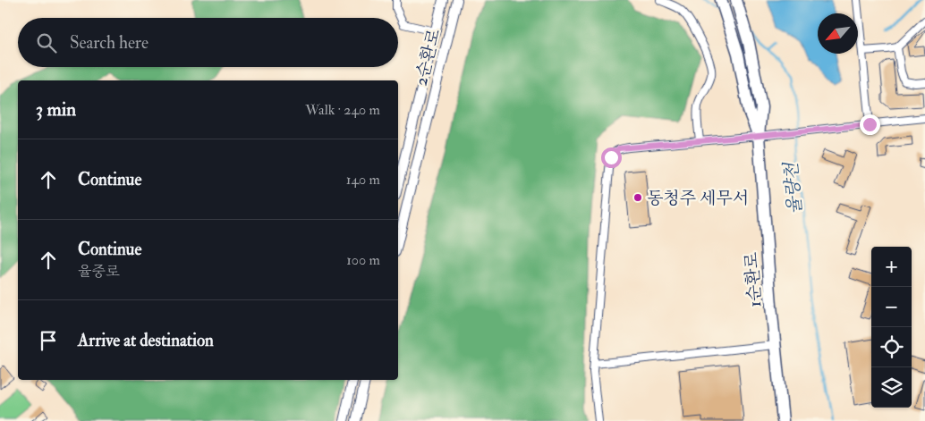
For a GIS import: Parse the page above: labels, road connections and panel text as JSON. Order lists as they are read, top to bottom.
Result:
{
  "streets": {
    "main road": ["1순환로"],
    "street": ["2순환로"]
  },
  "water": ["율량천"],
  "places": ["동청주 세무서"],
  "north": "bottom left",
  "page": {
    "search": "Search here",
    "heading": ["3 min", "Walk · 240 m"],
    "list": [
      ["Continue", "140 m"],
      ["Continue", "율중로", "100 m"],
      "Arrive at destination"
    ],
    "map_buttons": ["+", "−"]
  }
}
